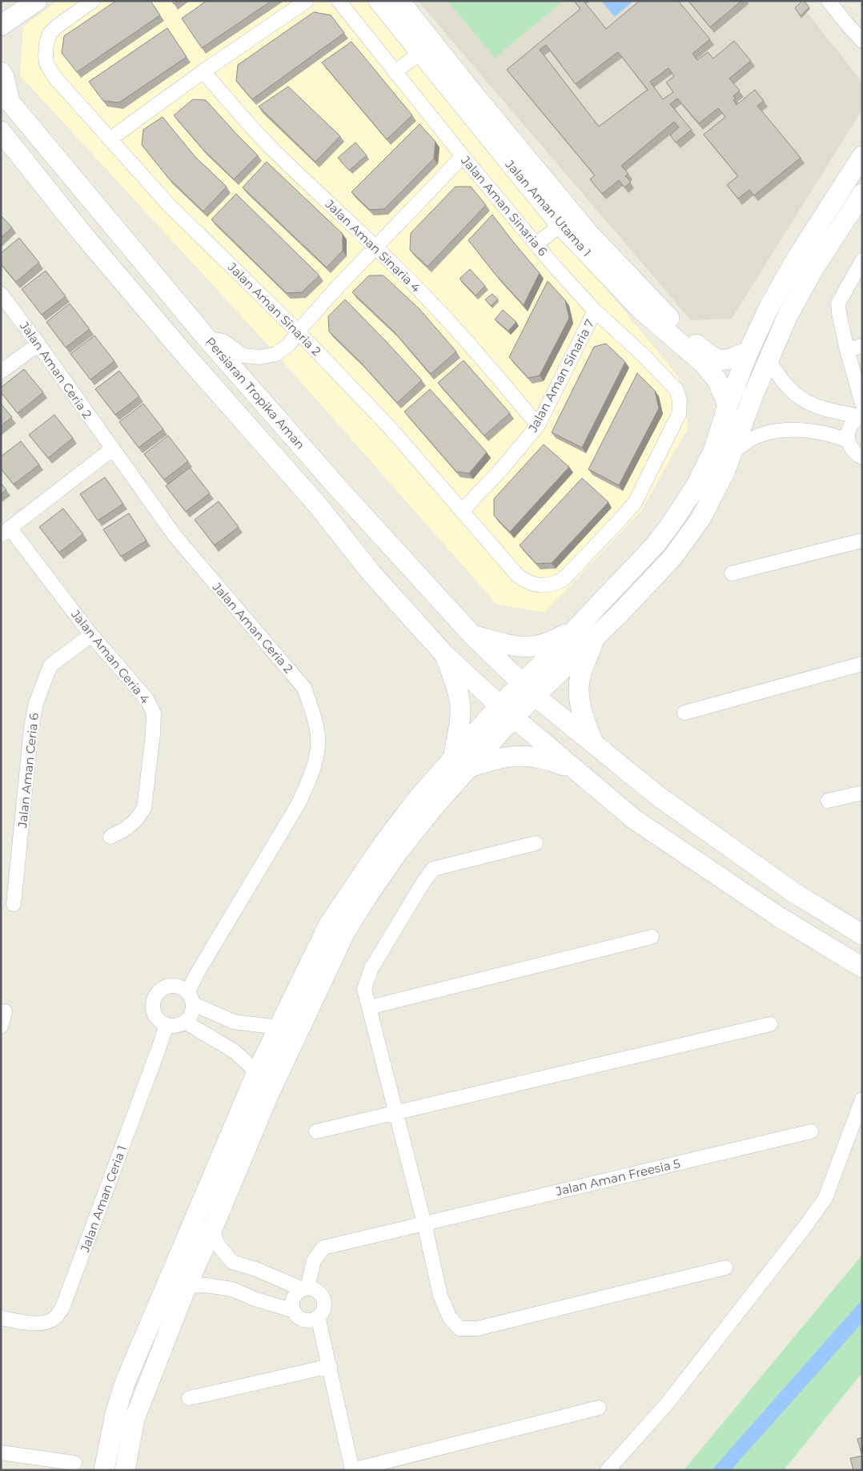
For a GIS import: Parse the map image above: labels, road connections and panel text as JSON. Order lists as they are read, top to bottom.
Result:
{
  "streets": {
    "street": [
      "Jalan Aman Sinaria 6",
      "Jalan Aman Utama 1",
      "Jalan Aman Sinaria 4",
      "Jalan Aman Sinaria 2",
      "Jalan Aman Ceria 2",
      "Jalan Aman Sinaria 7",
      "Persiaran Tropika Aman",
      "Jalan Aman Ceria 4",
      "Jalan Aman Ceria 6",
      "Jalan Aman Freesia 5",
      "Jalan Aman Ceria 1"
    ]
  },
  "crossings": [
    ["Jalan Aman Sinaria 6", "Jalan Aman Sinaria 2"],
    ["Jalan Aman Sinaria 6", "Jalan Aman Sinaria 7"],
    ["Jalan Aman Sinaria 4", "Jalan Aman Sinaria 7"],
    ["Jalan Aman Sinaria 2", "Jalan Aman Sinaria 7"],
    ["Jalan Aman Ceria 2", "Jalan Aman Ceria 1"],
    ["Jalan Aman Ceria 4", "Jalan Aman Ceria 6"]
  ]
}
